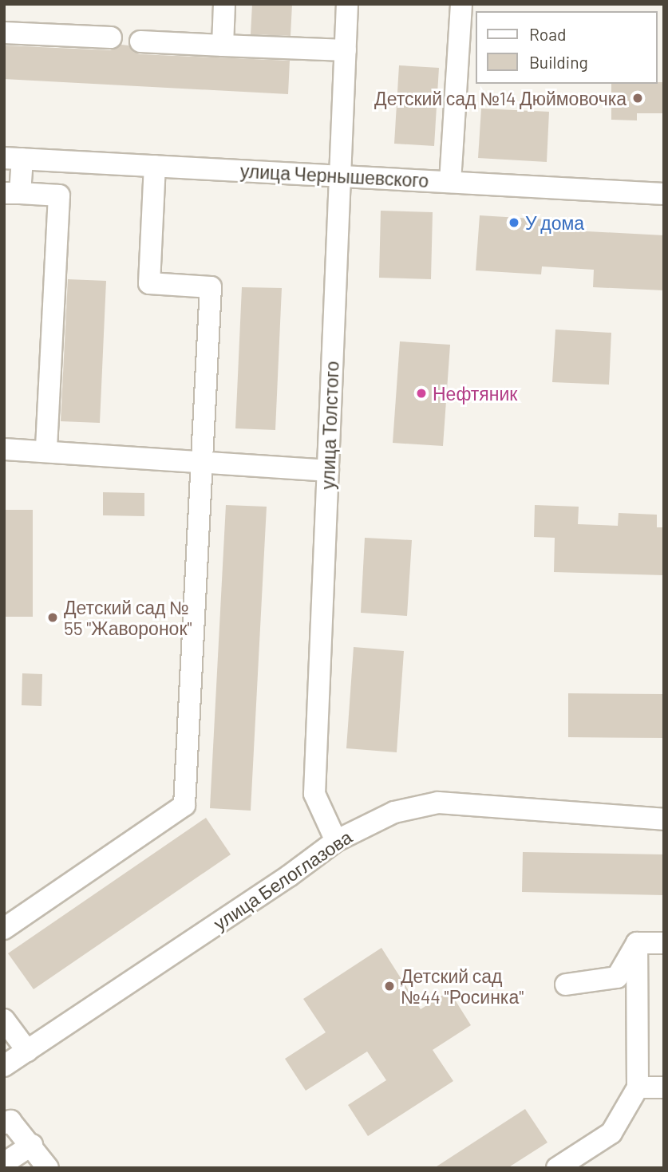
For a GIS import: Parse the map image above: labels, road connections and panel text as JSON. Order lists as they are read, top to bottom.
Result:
{
  "streets": {
    "street": ["улица Чернышевского", "улица Толстого", "улица Белоглазова"]
  },
  "crossings": [
    ["улица Чернышевского", "улица Толстого"],
    ["улица Толстого", "улица Белоглазова"]
  ],
  "places": [
    "Детский сад №14 Дюймовочка",
    "У дома",
    "Нефтяник",
    "Детский сад № 55 \"Жаворонок\"",
    "Детский сад №44 \"Росинка\""
  ],
  "legend": ["Road", "Building"]
}
